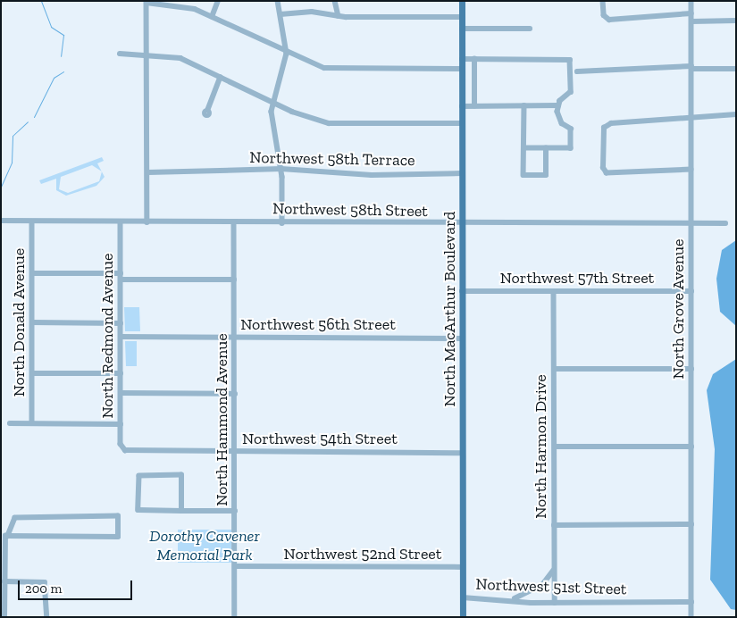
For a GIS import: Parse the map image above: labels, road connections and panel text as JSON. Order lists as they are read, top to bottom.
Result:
{
  "streets": {
    "main road": ["North MacArthur Boulevard"],
    "street": [
      "Northwest 58th Terrace",
      "Northwest 58th Street",
      "Northwest 57th Street",
      "North Grove Avenue",
      "North Donald Avenue",
      "Northwest 56th Street",
      "North Redmond Avenue",
      "North Hammond Avenue",
      "Northwest 54th Street",
      "North Harmon Drive",
      "Northwest 52nd Street",
      "Northwest 51st Street"
    ]
  },
  "crossings": [
    ["Northwest 58th Terrace", "North MacArthur Boulevard"],
    ["Northwest 58th Street", "North MacArthur Boulevard"],
    ["Northwest 58th Street", "North Grove Avenue"],
    ["Northwest 58th Street", "North Donald Avenue"],
    ["Northwest 58th Street", "North Redmond Avenue"],
    ["Northwest 58th Street", "North Hammond Avenue"],
    ["Northwest 57th Street", "North MacArthur Boulevard"],
    ["Northwest 57th Street", "North Grove Avenue"],
    ["Northwest 57th Street", "North Harmon Drive"],
    ["North MacArthur Boulevard", "Northwest 56th Street"],
    ["North MacArthur Boulevard", "Northwest 54th Street"],
    ["North MacArthur Boulevard", "Northwest 52nd Street"],
    ["North MacArthur Boulevard", "Northwest 51st Street"],
    ["North Grove Avenue", "Northwest 51st Street"],
    ["Northwest 56th Street", "North Redmond Avenue"],
    ["Northwest 56th Street", "North Hammond Avenue"],
    ["North Redmond Avenue", "Northwest 54th Street"],
    ["North Hammond Avenue", "Northwest 54th Street"],
    ["North Hammond Avenue", "Northwest 52nd Street"],
    ["North Harmon Drive", "Northwest 51st Street"]
  ],
  "parks": ["Dorothy Cavener Memorial Park"],
  "scale_bar": "200 m"
}
